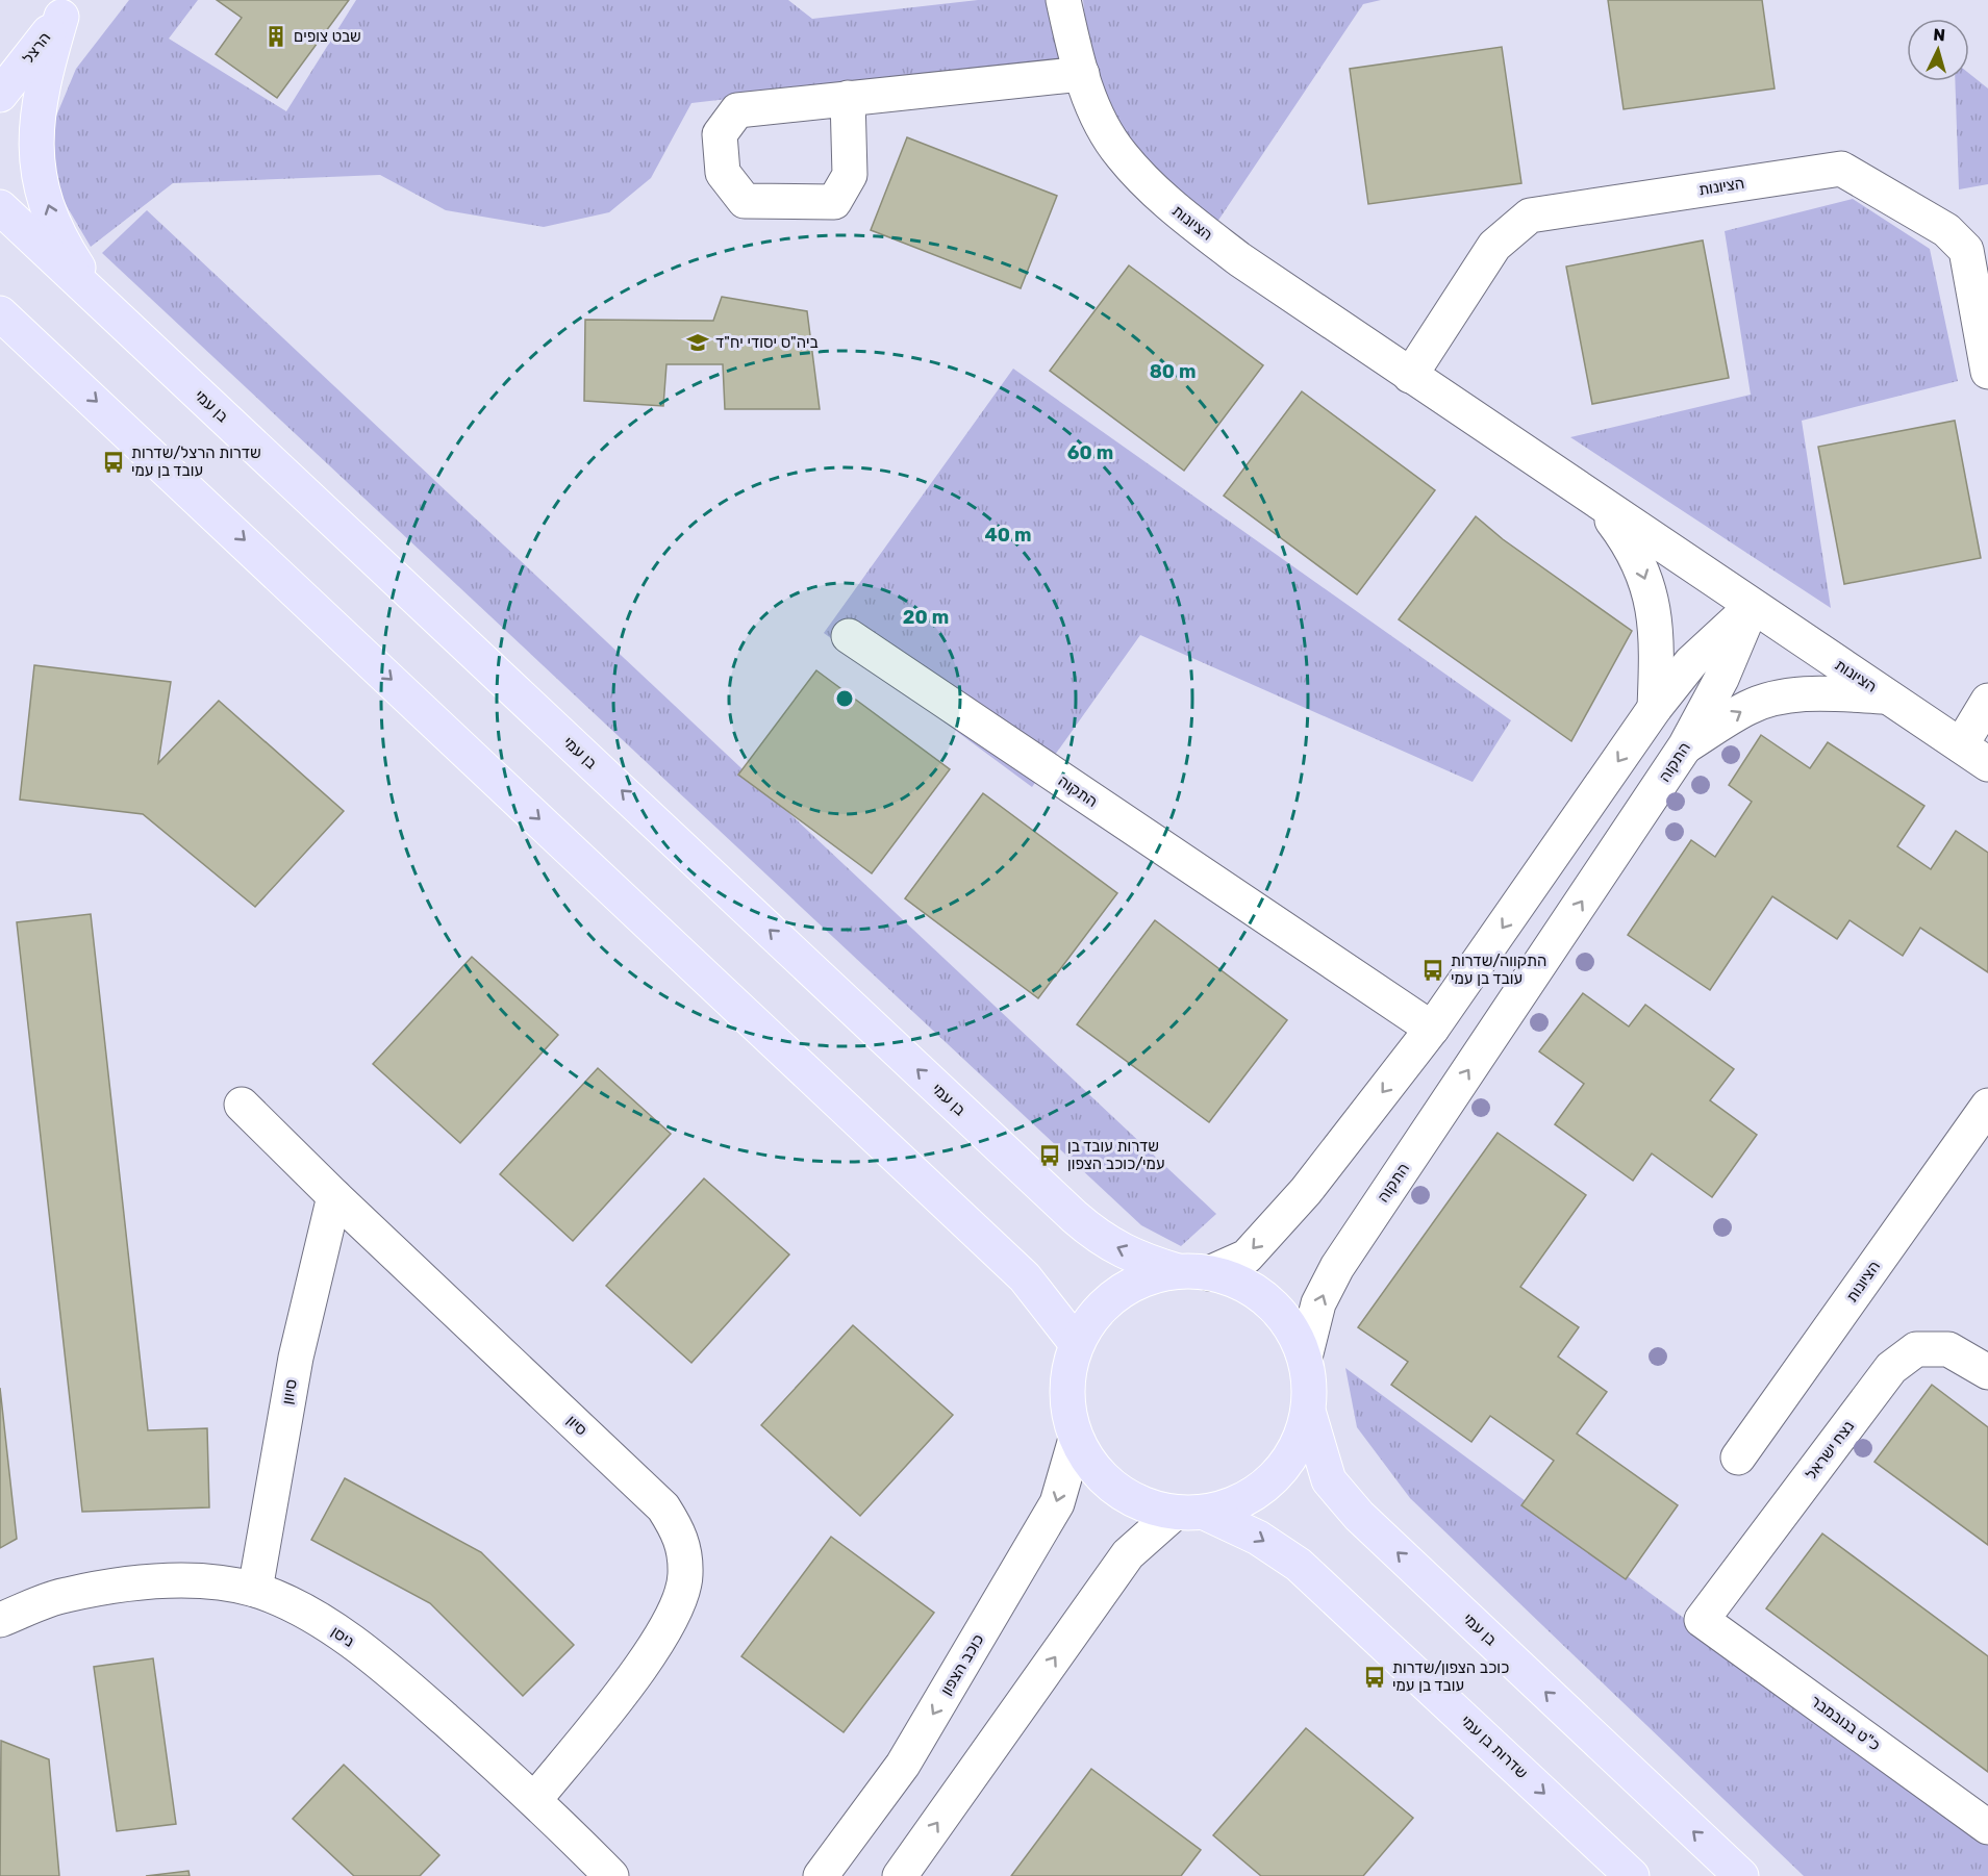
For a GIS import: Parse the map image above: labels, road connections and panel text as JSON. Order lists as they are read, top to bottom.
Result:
{
  "streets": {
    "main road": ["הרצל", "בן עמי", "שדרות בן עמי"],
    "street": [
      "הציונות",
      "התקוה",
      "סיוון",
      "סיון",
      "נצח ישראל",
      "ניסן",
      "כוכב הצפון",
      "כ\"ט בנובמבר"
    ]
  },
  "crossings": [
    ["הציונות", "התקוה"],
    ["בן עמי", "התקוה"],
    ["בן עמי", "שדרות בן עמי"],
    ["סיוון", "סיון"],
    ["סיוון", "ניסן"],
    ["סיון", "ניסן"],
    ["נצח ישראל", "כ\"ט בנובמבר"],
    ["כוכב הצפון", "שדרות בן עמי"]
  ],
  "one_way": ["שדרות בן עמי"],
  "places": {
    "building": ["שבט צופים"],
    "school or university": ["ביה\"ס יסודי יח\"ד"],
    "bus stop": [
      "שדרות הרצל/שדרות עובד בן עמי",
      "התקווה/שדרות עובד בן עמי",
      "שדרות עובד בן עמי/כוכב הצפון",
      "כוכב הצפון/שדרות עובד בן עמי"
    ]
  },
  "north": "top",
  "rings": [
    "80 m",
    "60 m",
    "40 m",
    "20 m"
  ]
}
